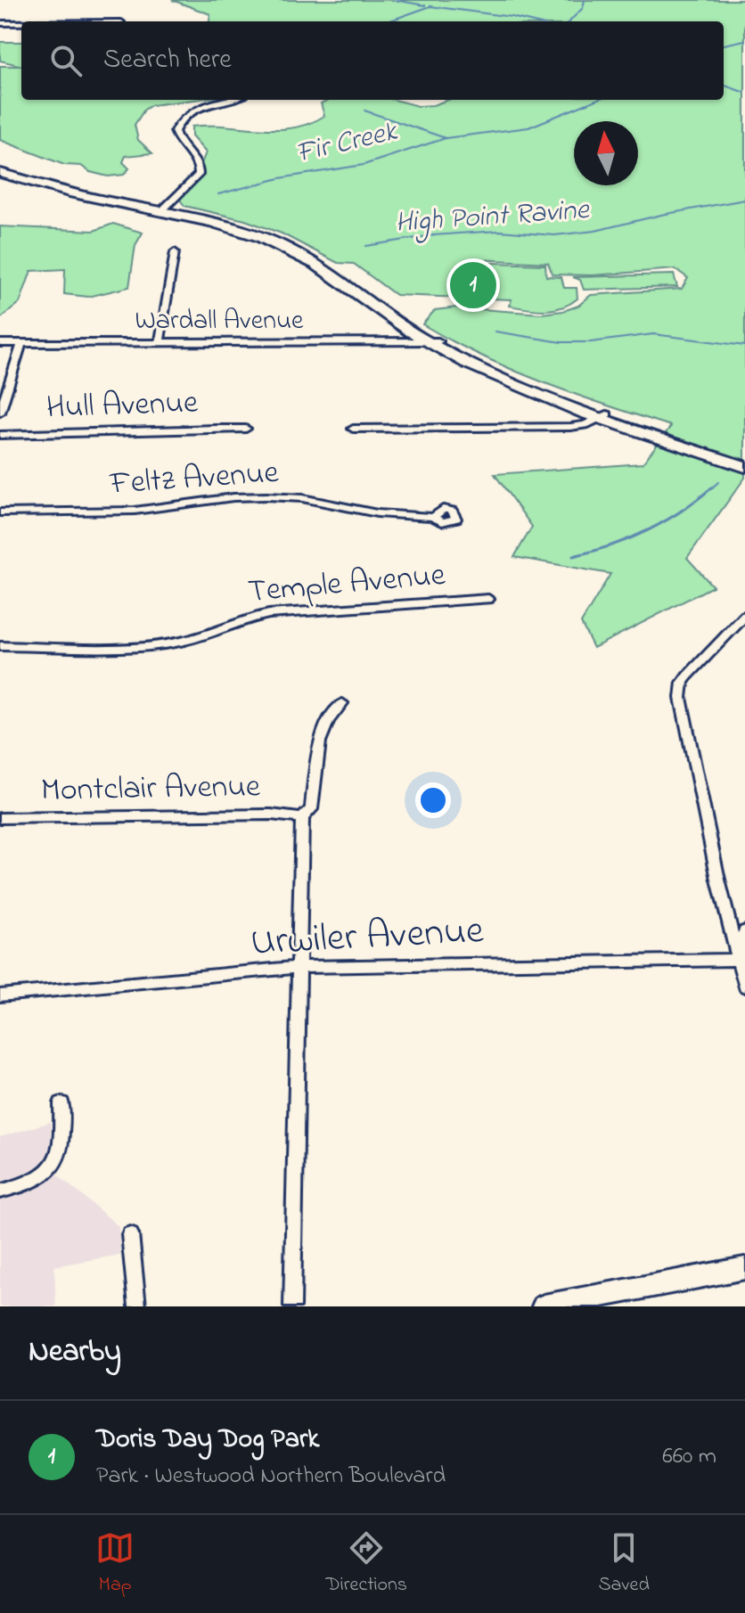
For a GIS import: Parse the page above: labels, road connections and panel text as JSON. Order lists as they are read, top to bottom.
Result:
{
  "streets": {
    "street": [
      "Wardall Avenue",
      "Hull Avenue",
      "Feltz Avenue",
      "Temple Avenue",
      "Montclair Avenue",
      "Urwiler Avenue"
    ]
  },
  "water": ["Fir Creek", "High Point Ravine"],
  "north": "top",
  "page": {
    "search": "Search here",
    "pins": "1",
    "heading": "Nearby",
    "list": [
      {
        "mark": "1",
        "name": "Doris Day Dog Park",
        "note": "Park · Westwood Northern Boulevard",
        "value": "660 m"
      }
    ],
    "nav": ["Map", "Directions", "Saved"]
  }
}
